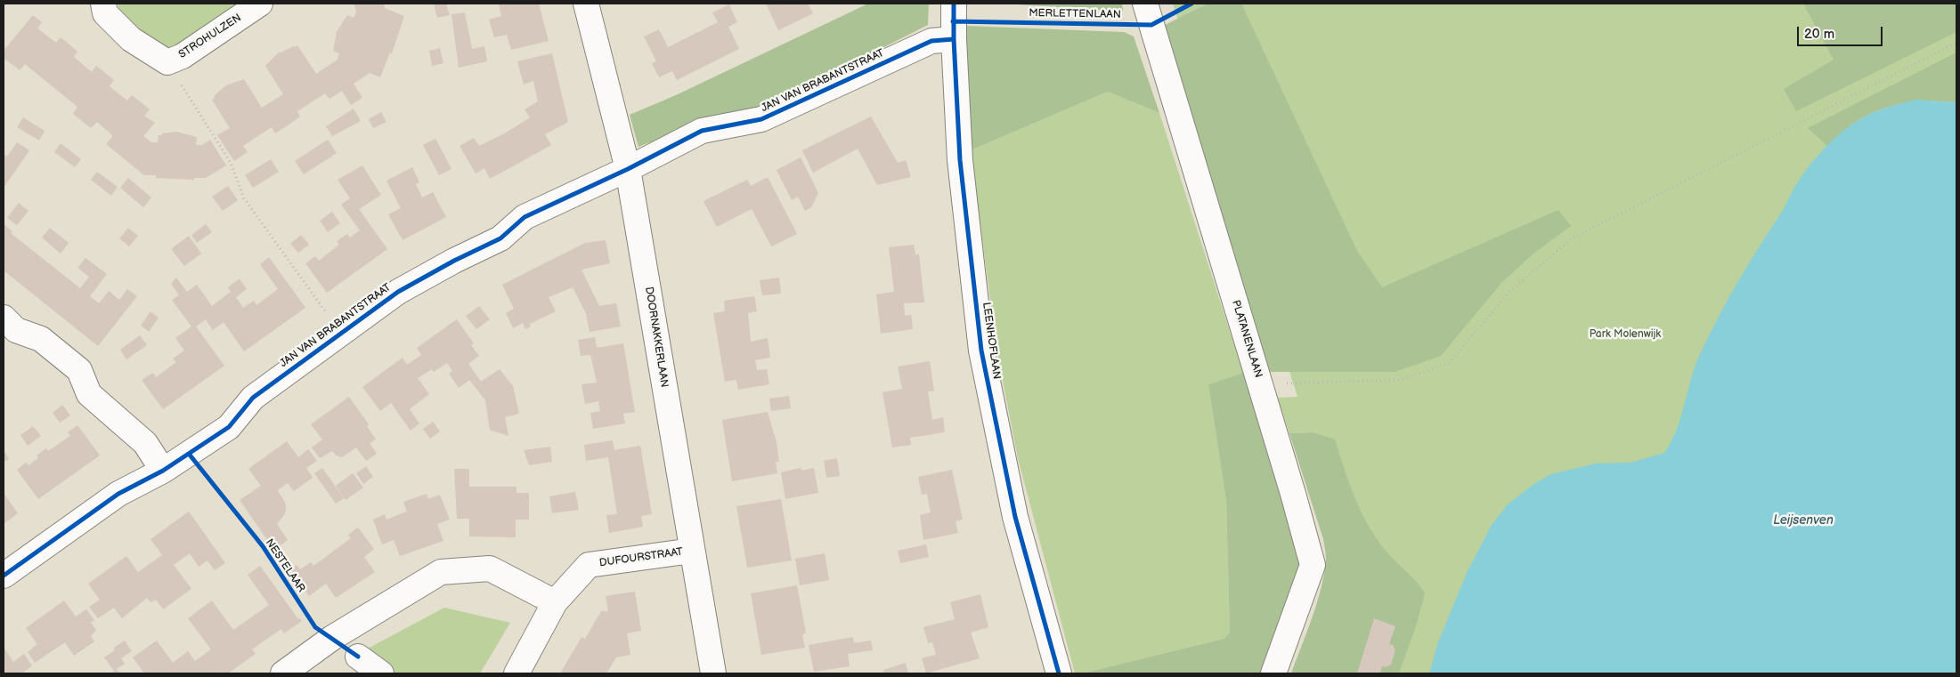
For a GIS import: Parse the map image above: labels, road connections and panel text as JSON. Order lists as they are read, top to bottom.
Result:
{
  "streets": {
    "street": [
      "STROHULZEN",
      "JAN VAN BRABANTSTRAAT",
      "DOORNAKKERLAAN",
      "PLATANENLAAN",
      "LEENHOFLAAN",
      "DUFOURSTRAAT"
    ],
    "cycle path": ["MERLETTENLAAN", "NESTELAAR"]
  },
  "crossings": [
    ["JAN VAN BRABANTSTRAAT", "DOORNAKKERLAAN"],
    ["JAN VAN BRABANTSTRAAT", "LEENHOFLAAN"],
    ["DOORNAKKERLAAN", "DUFOURSTRAAT"]
  ],
  "water": ["Leijsenven"],
  "parks": ["Park Molenwijk"],
  "scale_bar": "20 m"
}
